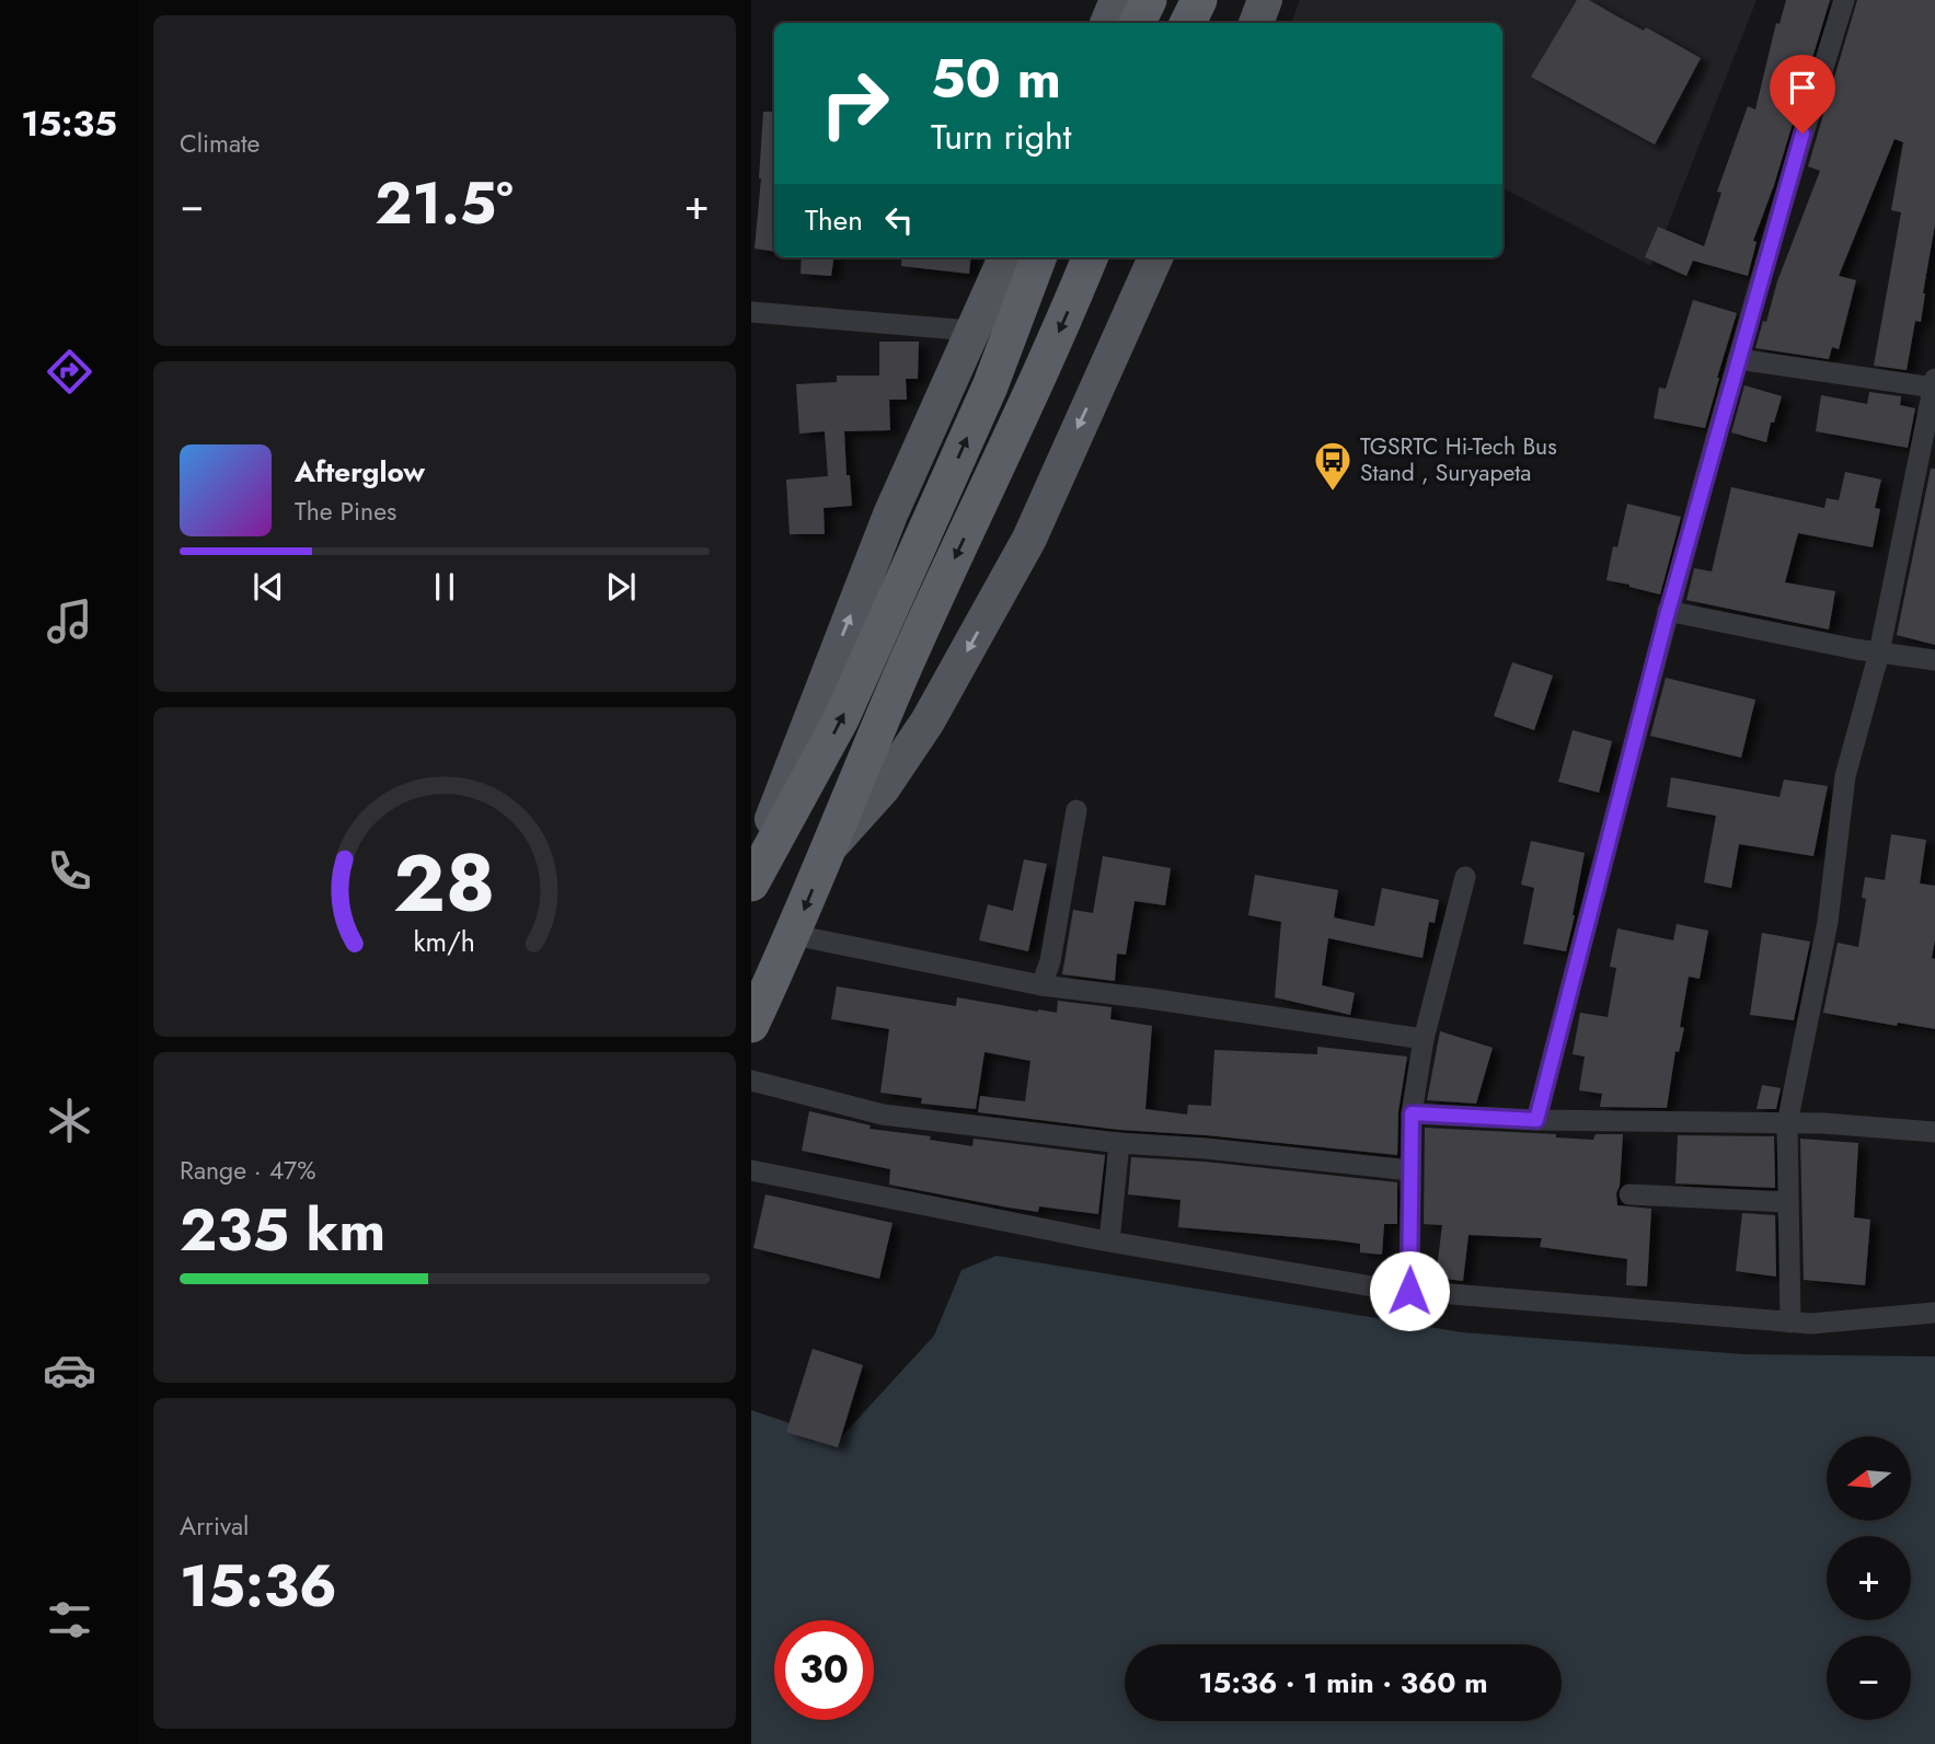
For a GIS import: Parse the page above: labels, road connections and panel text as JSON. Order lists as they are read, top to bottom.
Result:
{
  "places": {
    "bus stop": ["TGSRTC Hi-Tech Bus Stand , Suryapeta"]
  },
  "north": "left",
  "page": {
    "tabs": "15:35",
    "tile": [
      "Climate",
      ["Range · 47%", "235 km"],
      ["Arrival", "15:36"]
    ],
    "turn": ["50 m", "Turn right"],
    "heat": ["−", "21.5°", "+"],
    "then": "Then",
    "song": ["Afterglow", "The Pines"],
    "map_buttons": ["+", "−"],
    "limit": "30",
    "trip": "15:36 · 1 min · 360 m",
    "gauge": ["28", "km/h"]
  }
}
